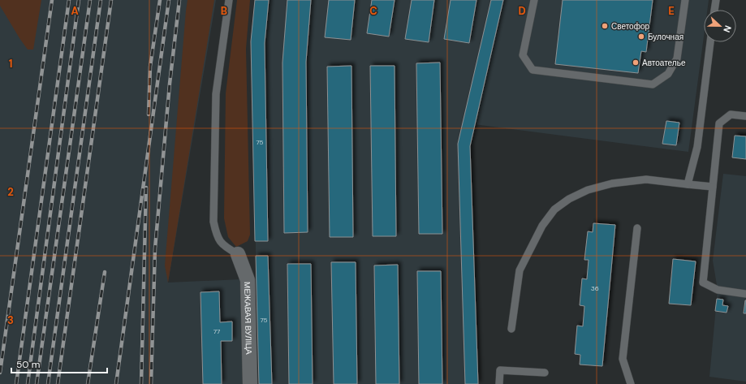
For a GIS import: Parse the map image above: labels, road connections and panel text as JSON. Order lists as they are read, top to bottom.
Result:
{
  "streets": {
    "street": ["МЕЖАВАЯ ВУЛІЦА"]
  },
  "places": ["Светофор", "Булочная", "Автоателье"],
  "house_numbers": [
    "75",
    "36",
    "75",
    "77"
  ],
  "scale_bar": "50 m",
  "north": "right",
  "grid": {
    "columns": [
      "A",
      "B",
      "C",
      "D",
      "E"
    ],
    "rows": ["1", "2", "3"]
  }
}
